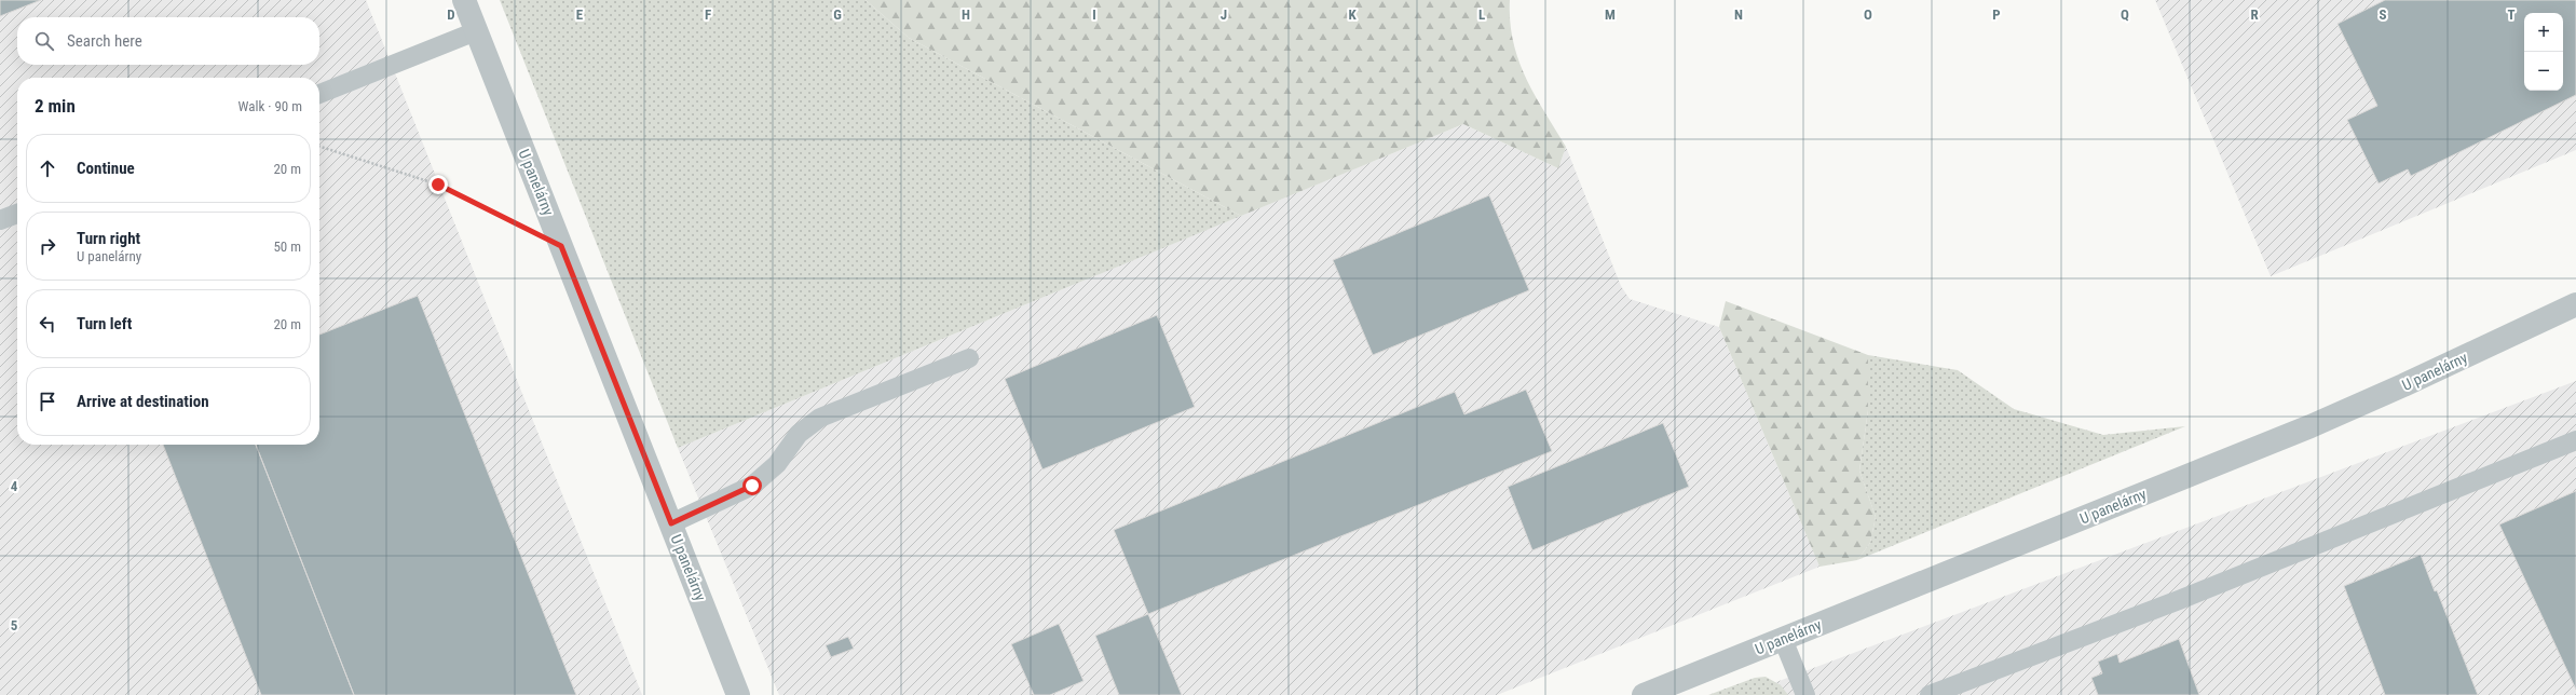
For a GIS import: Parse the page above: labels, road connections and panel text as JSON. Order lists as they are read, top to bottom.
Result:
{
  "streets": {
    "street": ["U panelárny"]
  },
  "page": {
    "map_buttons": ["+", "−"],
    "search": "Search here",
    "heading": ["2 min", "Walk · 90 m"],
    "list": [
      ["Continue", "20 m"],
      ["Turn right", "U panelárny", "50 m"],
      ["Turn left", "20 m"],
      "Arrive at destination"
    ]
  },
  "grid": {
    "columns": [
      "D",
      "E",
      "F",
      "G",
      "H",
      "I",
      "J",
      "K",
      "L",
      "M",
      "N",
      "O",
      "P",
      "Q",
      "R",
      "S",
      "T"
    ],
    "rows": ["4", "5"]
  }
}
